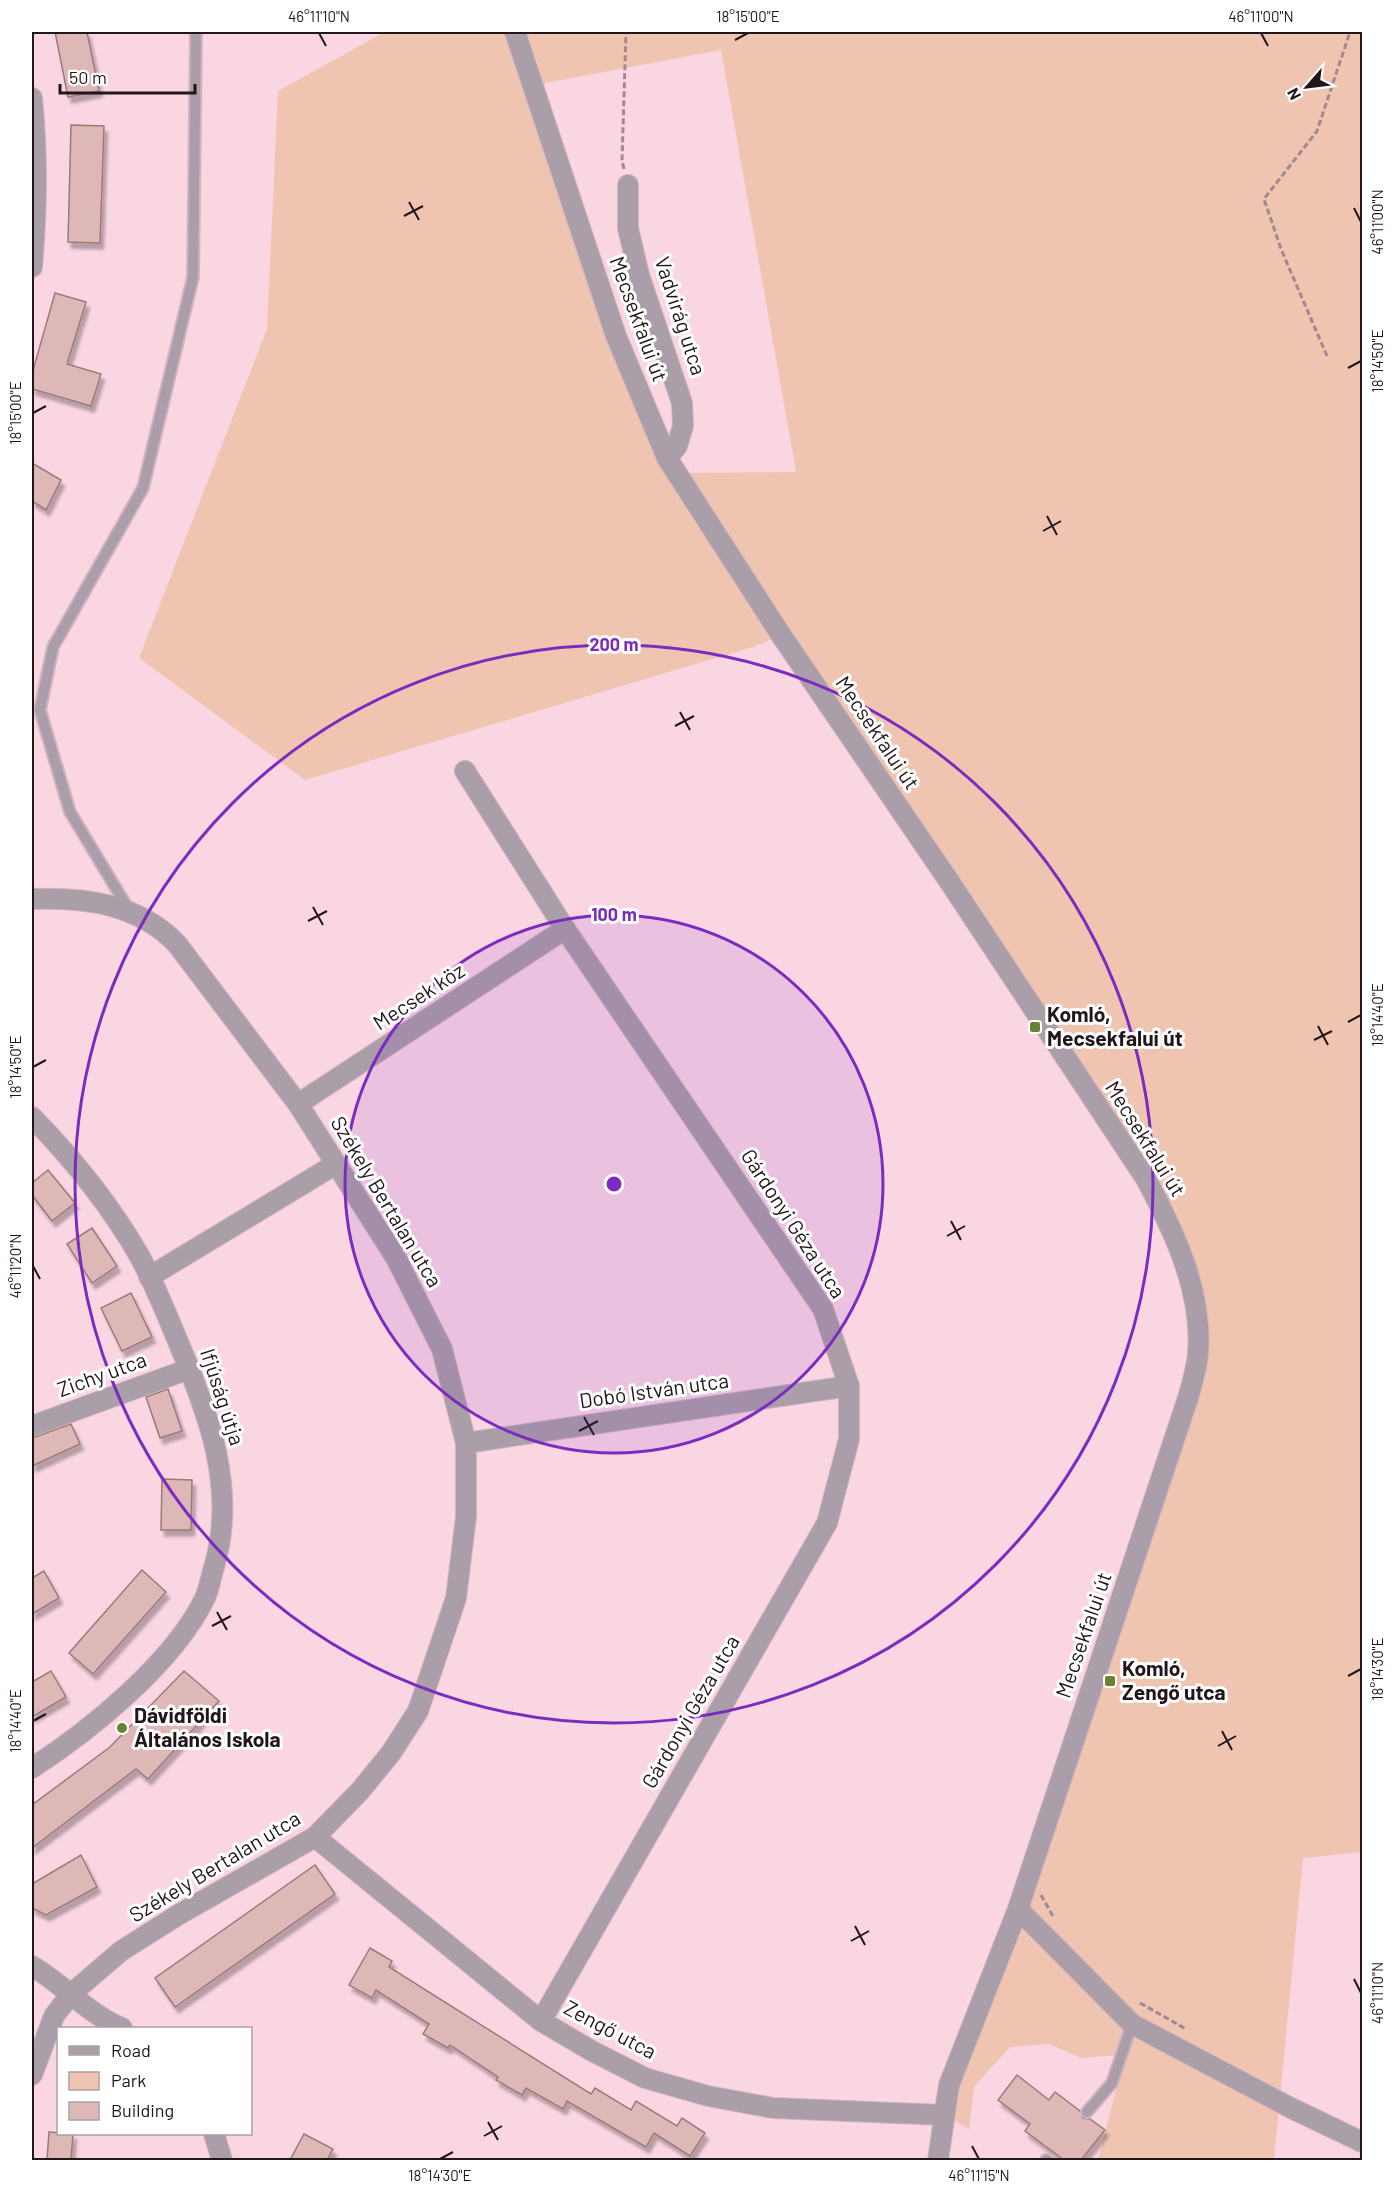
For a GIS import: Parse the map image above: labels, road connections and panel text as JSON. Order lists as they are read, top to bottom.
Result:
{
  "streets": {
    "street": [
      "Vadvirág utca",
      "Mecsekfalui út",
      "Mecsek köz",
      "Székely Bertalan utca",
      "Gárdonyi Géza utca",
      "Zichy utca",
      "Dobó István utca",
      "Ifjúság útja",
      "Zengő utca"
    ]
  },
  "crossings": [
    ["Vadvirág utca", "Mecsekfalui út"],
    ["Mecsekfalui út", "Zengő utca"],
    ["Mecsek köz", "Székely Bertalan utca"],
    ["Mecsek köz", "Gárdonyi Géza utca"],
    ["Székely Bertalan utca", "Dobó István utca"],
    ["Székely Bertalan utca", "Zengő utca"],
    ["Gárdonyi Géza utca", "Dobó István utca"],
    ["Gárdonyi Géza utca", "Zengő utca"],
    ["Zichy utca", "Ifjúság útja"]
  ],
  "places": {
    "transit": ["Komló, Mecsekfalui út", "Komló, Zengő utca"],
    "other": ["Dávidföldi Általános Iskola"]
  },
  "legend": ["Road", "Park", "Building"],
  "scale_bar": "50 m",
  "north": "bottom left",
  "coordinates": [
    "46°11'10\"N",
    "18°15'00\"E",
    "46°11'00\"N",
    "18°14'50\"E",
    "18°14'40\"E",
    "46°11'20\"N",
    "18°14'30\"E",
    "46°11'15\"N"
  ],
  "rings": ["200 m", "100 m"]
}
